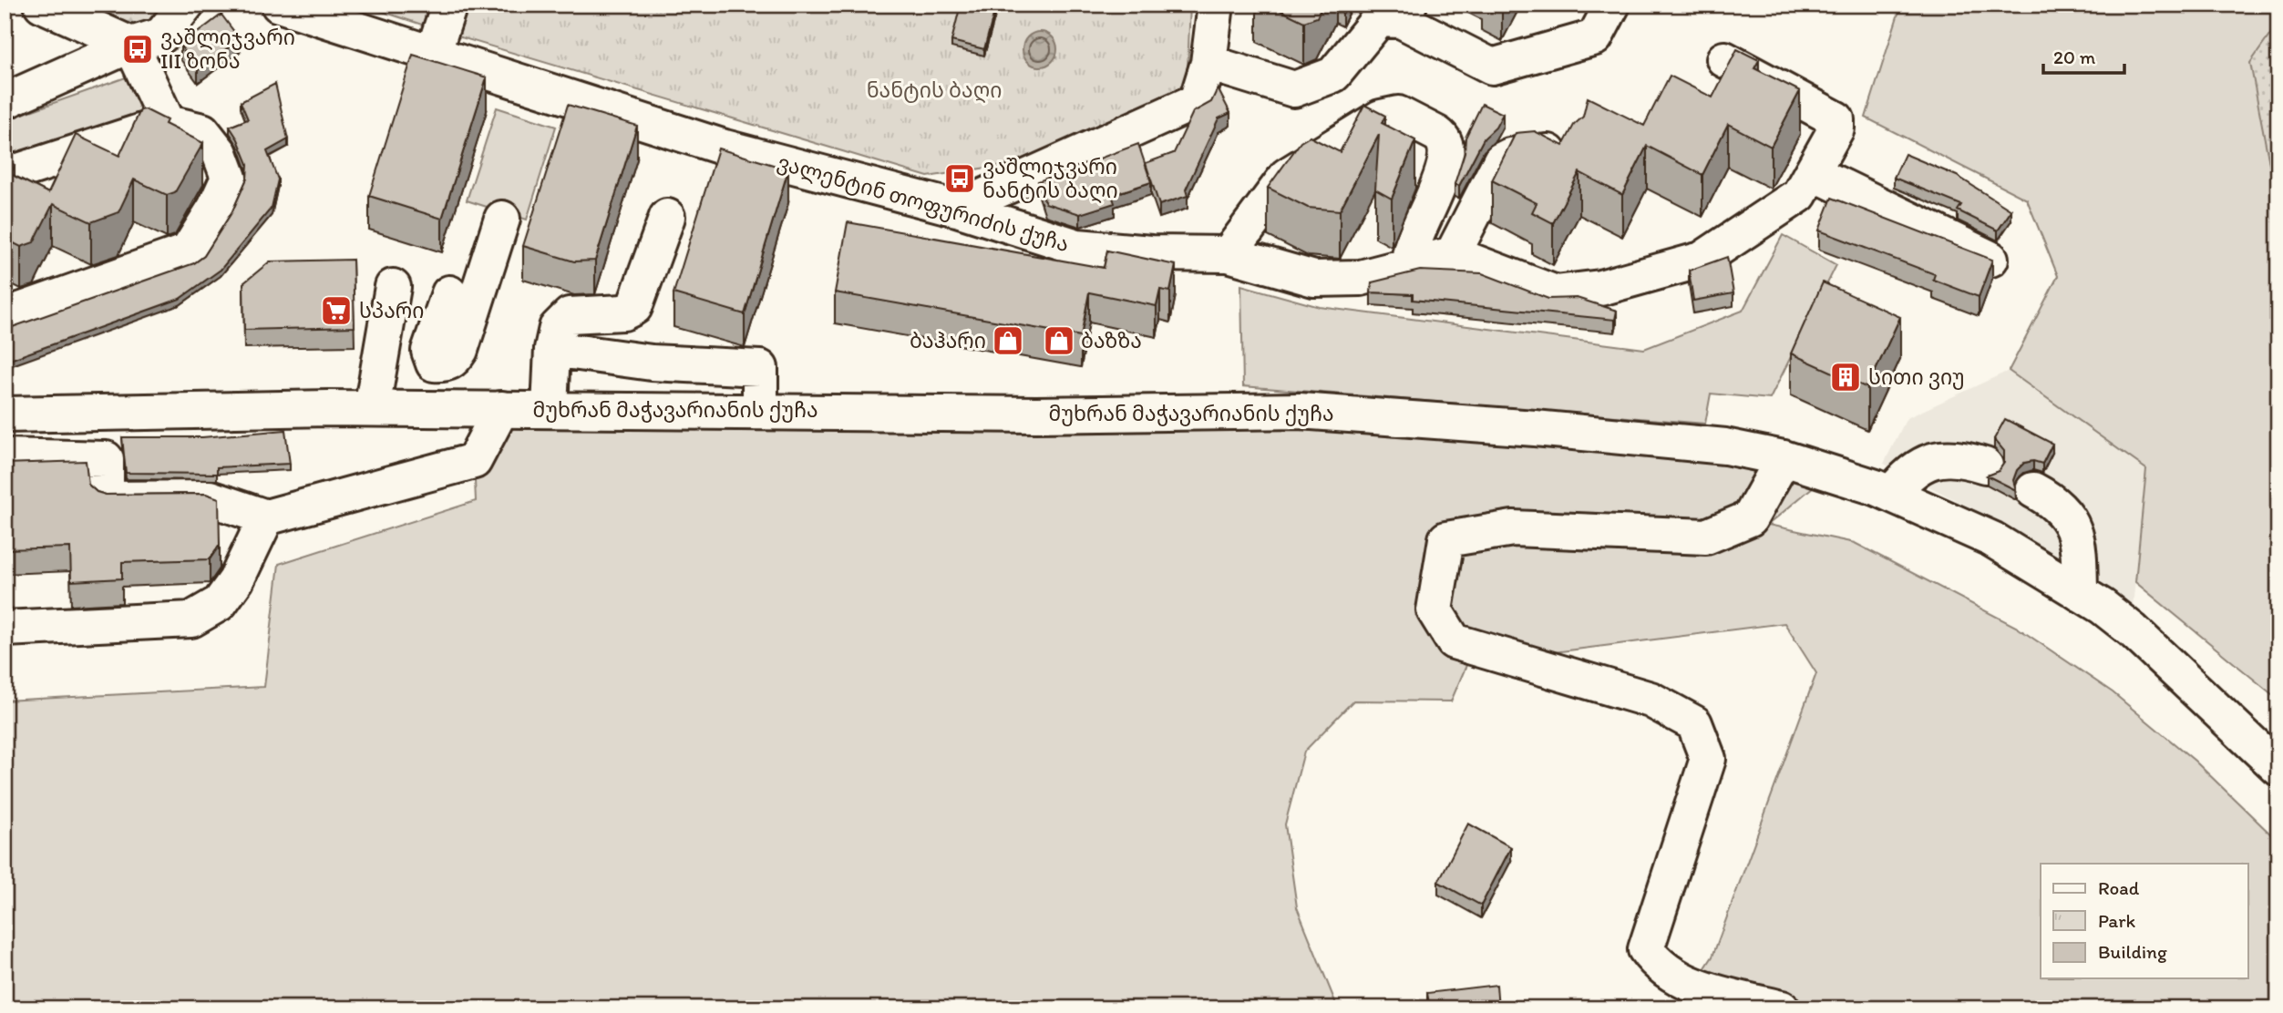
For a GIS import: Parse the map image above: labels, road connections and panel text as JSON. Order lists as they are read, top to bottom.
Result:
{
  "streets": {
    "main road": ["ვალენტინ თოფურიძის ქუჩა", "მუხრან მაჭავარიანის ქუჩა"]
  },
  "parks": ["ნანტის ბაღი"],
  "places": {
    "bus stop": ["ვაშლიჯვარი III ზონა", "ვაშლიჯვარი ნანტის ბაღი"],
    "supermarket": ["სპარი"],
    "shop": ["ბაჰარი", "ბაზზა"],
    "building": ["სითი ვიუ"]
  },
  "legend": ["Road", "Park", "Building"],
  "scale_bar": "20 m"
}
